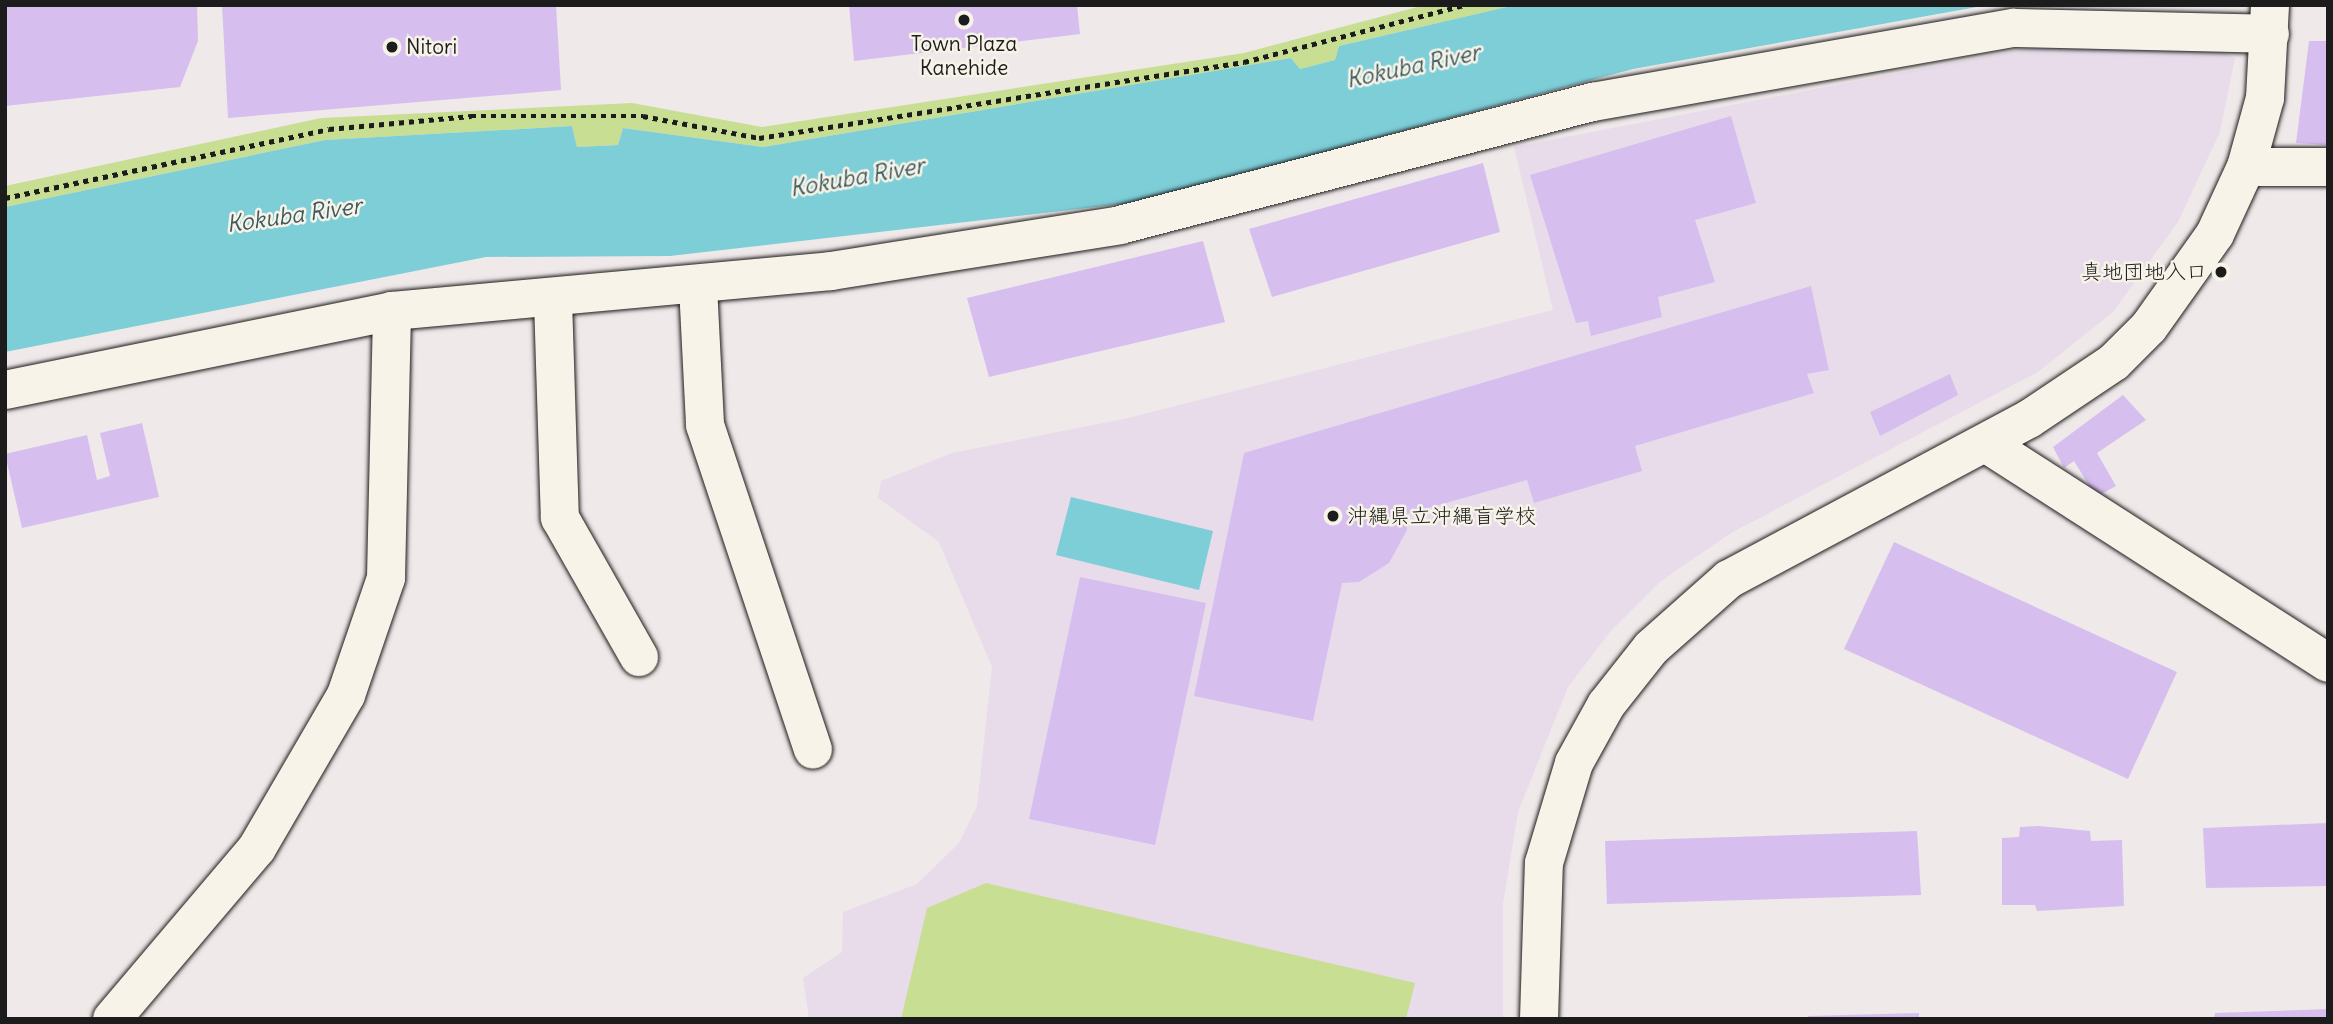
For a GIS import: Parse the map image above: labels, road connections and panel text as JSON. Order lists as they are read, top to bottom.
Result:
{
  "water": ["Kokuba River"],
  "places": [
    "Town Plaza Kanehide",
    "Nitori",
    "真地団地入口",
    "沖縄県立沖縄盲学校"
  ]
}
